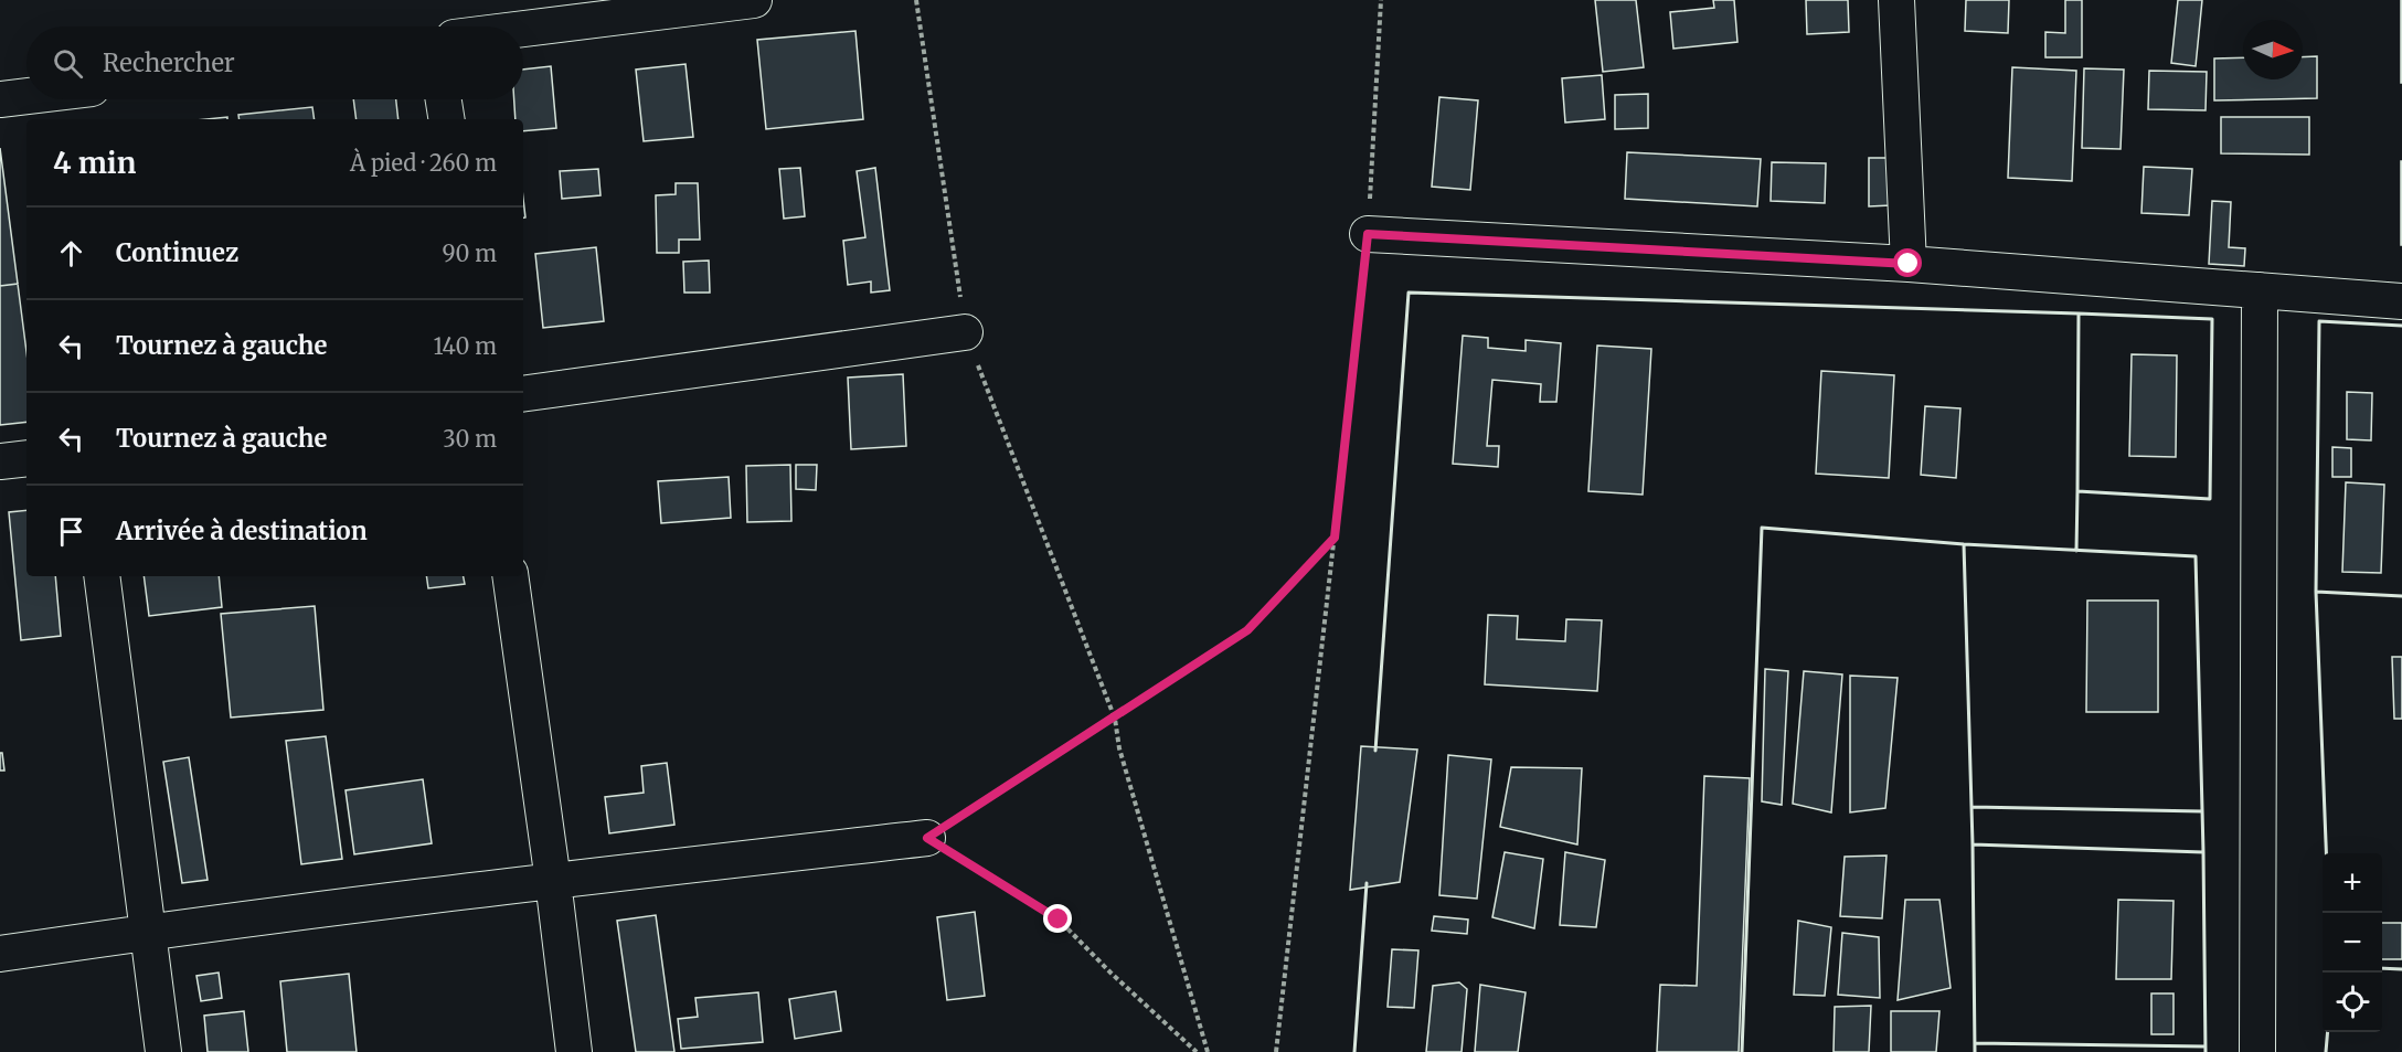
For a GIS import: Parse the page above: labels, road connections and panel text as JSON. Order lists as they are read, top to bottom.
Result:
{
  "north": "right",
  "page": {
    "search": "Rechercher",
    "heading": ["4 min", "À pied · 260 m"],
    "list": [
      ["Continuez", "90 m"],
      ["Tournez à gauche", "140 m"],
      ["Tournez à gauche", "30 m"],
      "Arrivée à destination"
    ],
    "map_buttons": ["+", "−"]
  }
}
